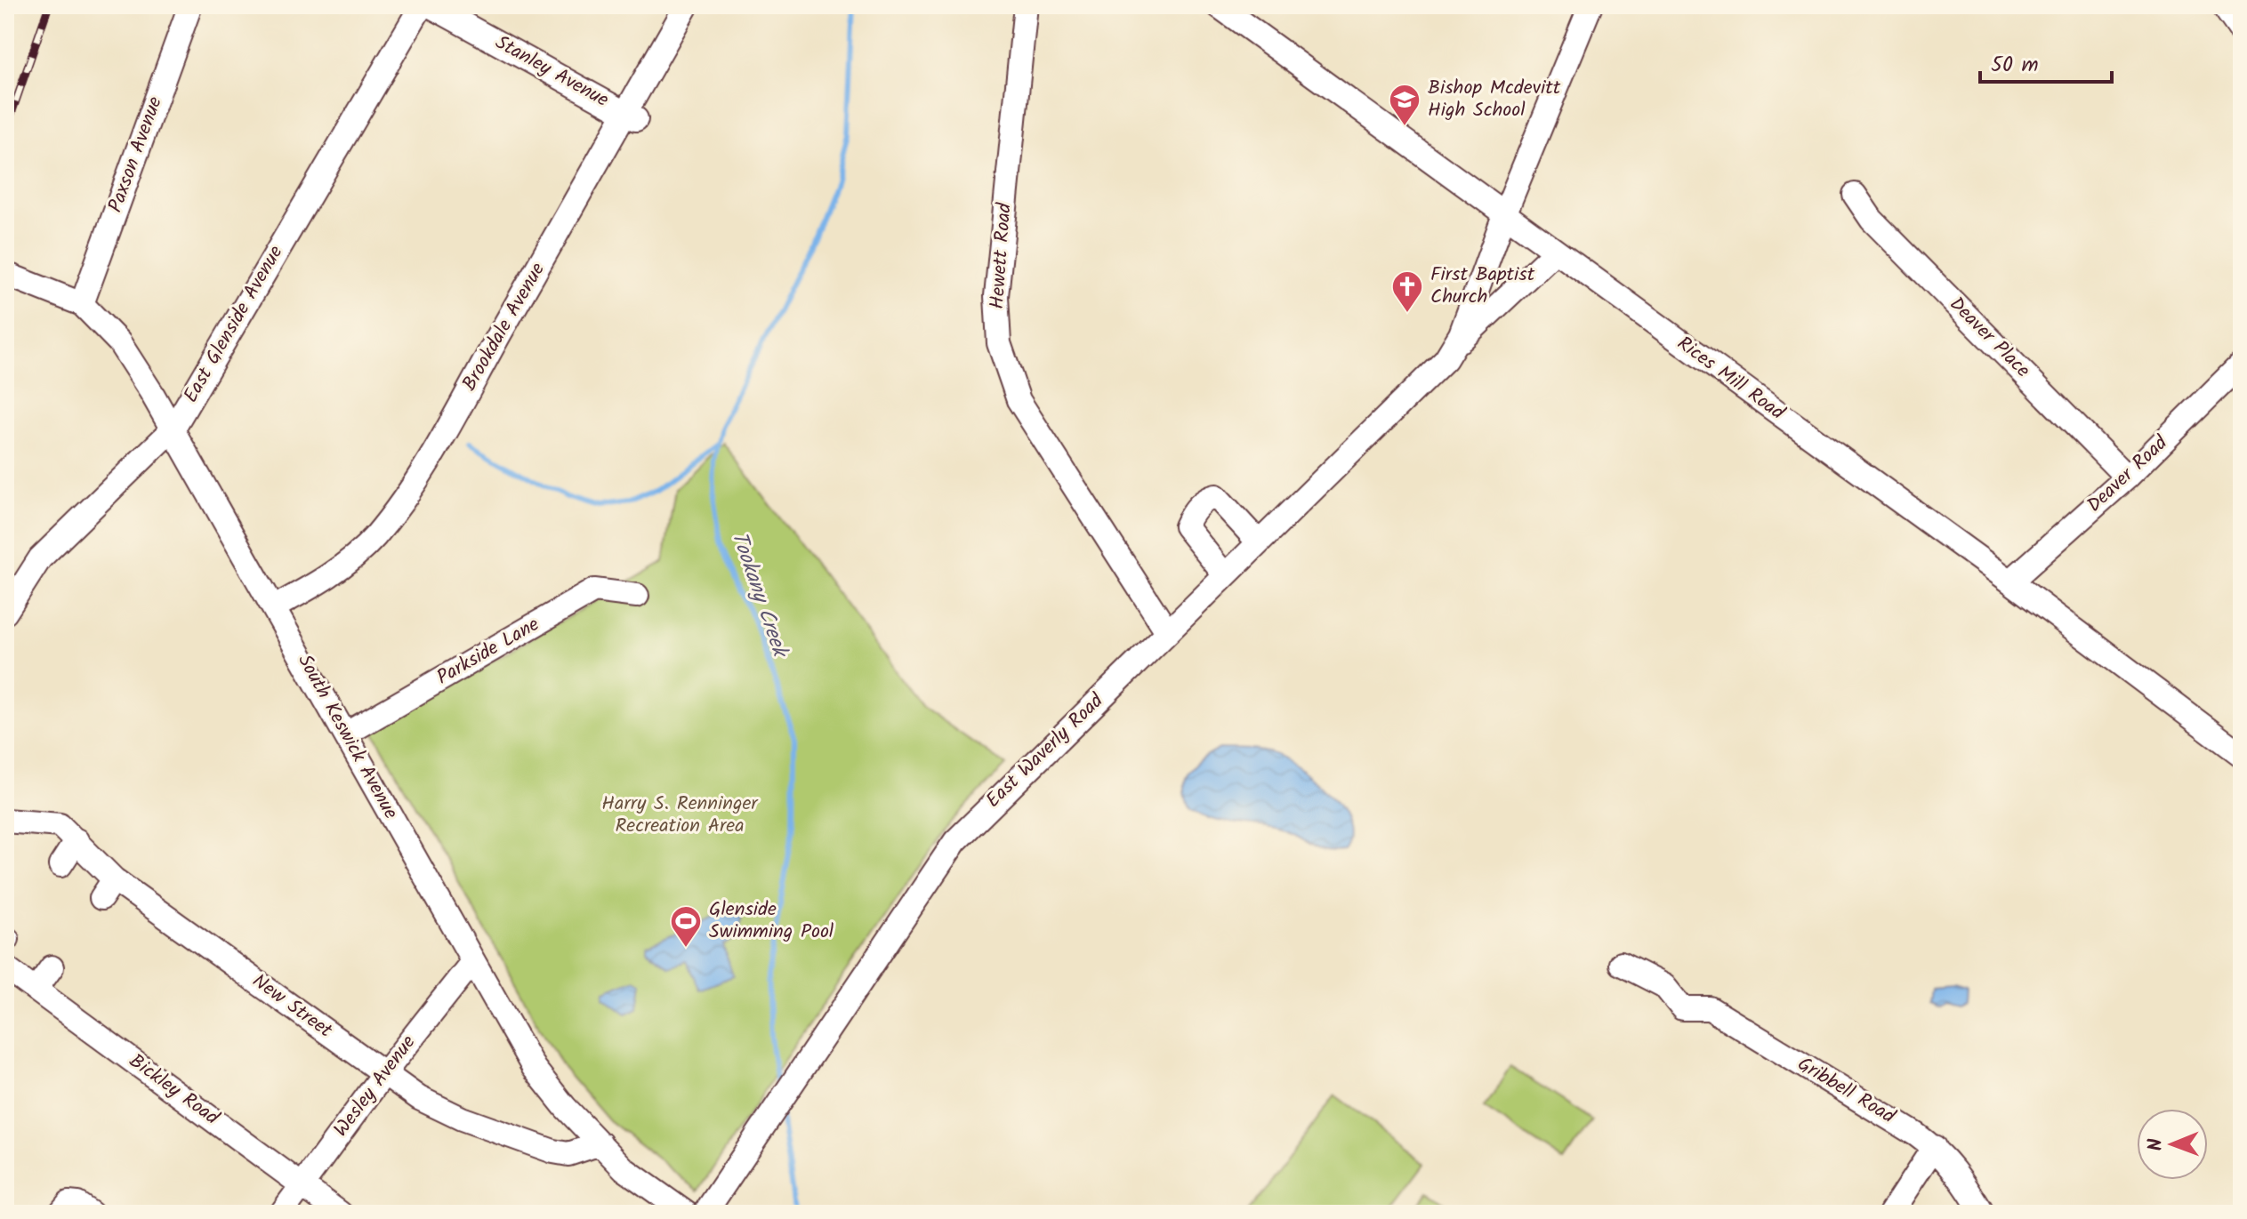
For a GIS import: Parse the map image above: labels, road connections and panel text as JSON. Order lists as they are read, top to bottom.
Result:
{
  "streets": {
    "street": [
      "Stanley Avenue",
      "Paxson Avenue",
      "Hewett Road",
      "East Glenside Avenue",
      "Brookdale Avenue",
      "Deaver Place",
      "Rices Mill Road",
      "Deaver Road",
      "Parkside Lane",
      "South Keswick Avenue",
      "East Waverly Road",
      "New Street",
      "Wesley Avenue",
      "Bickley Road",
      "Gribbell Road"
    ]
  },
  "crossings": [
    ["Stanley Avenue", "Brookdale Avenue"],
    ["Paxson Avenue", "South Keswick Avenue"],
    ["Hewett Road", "East Waverly Road"],
    ["East Glenside Avenue", "South Keswick Avenue"],
    ["Brookdale Avenue", "South Keswick Avenue"],
    ["Deaver Place", "Deaver Road"],
    ["Rices Mill Road", "Deaver Road"],
    ["Rices Mill Road", "East Waverly Road"],
    ["Parkside Lane", "South Keswick Avenue"],
    ["South Keswick Avenue", "New Street"],
    ["South Keswick Avenue", "Wesley Avenue"],
    ["New Street", "Wesley Avenue"],
    ["Wesley Avenue", "Bickley Road"]
  ],
  "water": ["Tookany Creek"],
  "parks": ["Harry S. Renninger Recreation Area"],
  "places": {
    "school or university": ["Bishop Mcdevitt High School"],
    "church": ["First Baptist Church"],
    "sports": ["Glenside Swimming Pool"]
  },
  "scale_bar": "50 m",
  "north": "left"
}
